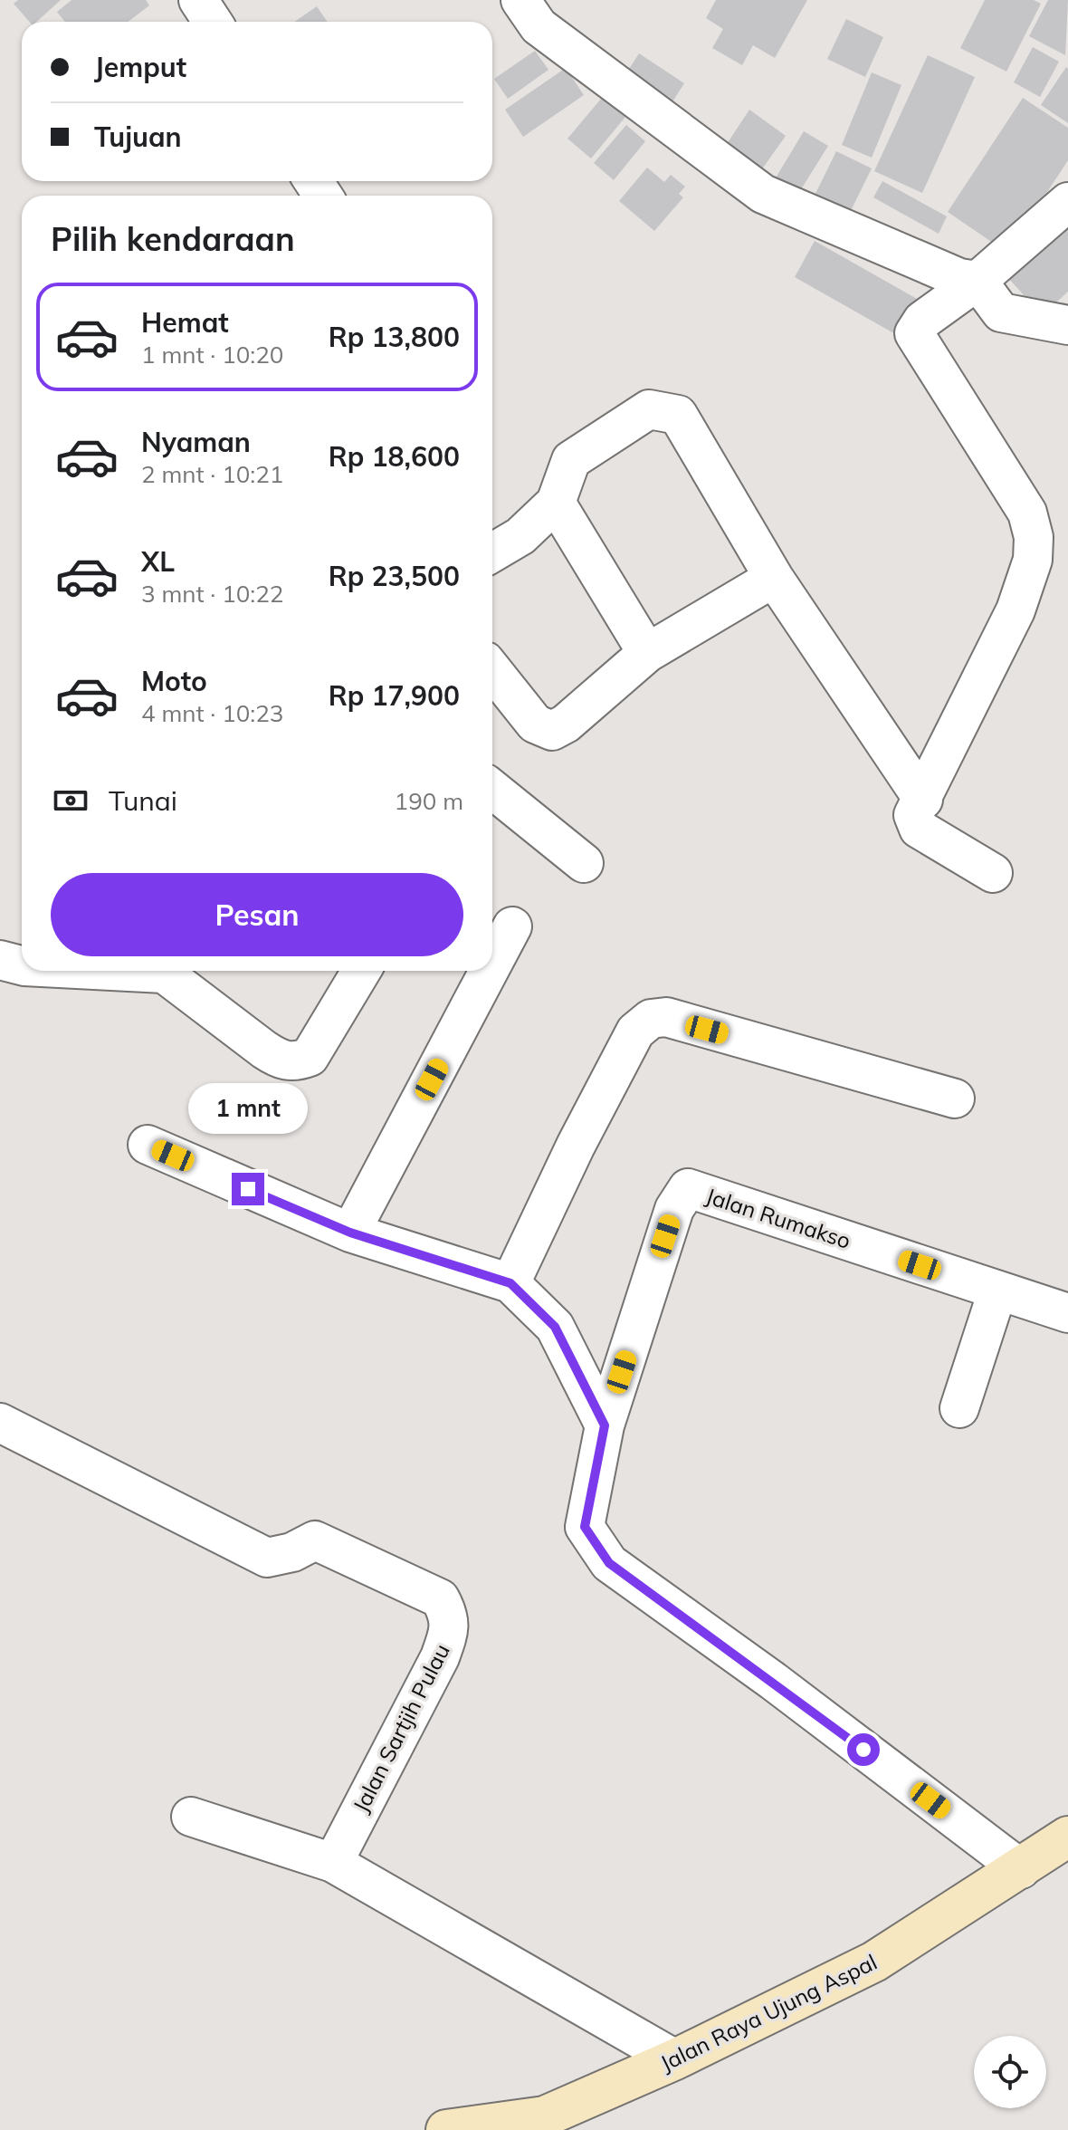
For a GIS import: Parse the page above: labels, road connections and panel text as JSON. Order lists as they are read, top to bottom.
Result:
{
  "streets": {
    "street": ["Jalan Rumakso", "Jalan Sartjih Pulau", "Jalan Raya Ujung Aspal"]
  },
  "page": {
    "banner": ["Jemput", "Tujuan"],
    "heading": "Pilih kendaraan",
    "list": [
      {
        "name": "Hemat",
        "note": "1 mnt · 10:20",
        "value": "Rp 13,800"
      },
      {
        "name": "Nyaman",
        "note": "2 mnt · 10:21",
        "value": "Rp 18,600"
      },
      {
        "name": "XL",
        "note": "3 mnt · 10:22",
        "value": "Rp 23,500"
      },
      {
        "name": "Moto",
        "note": "4 mnt · 10:23",
        "value": "Rp 17,900"
      }
    ],
    "pay": ["Tunai", "190 m"],
    "buttons": "Pesan",
    "bubble": "1 mnt"
  }
}
